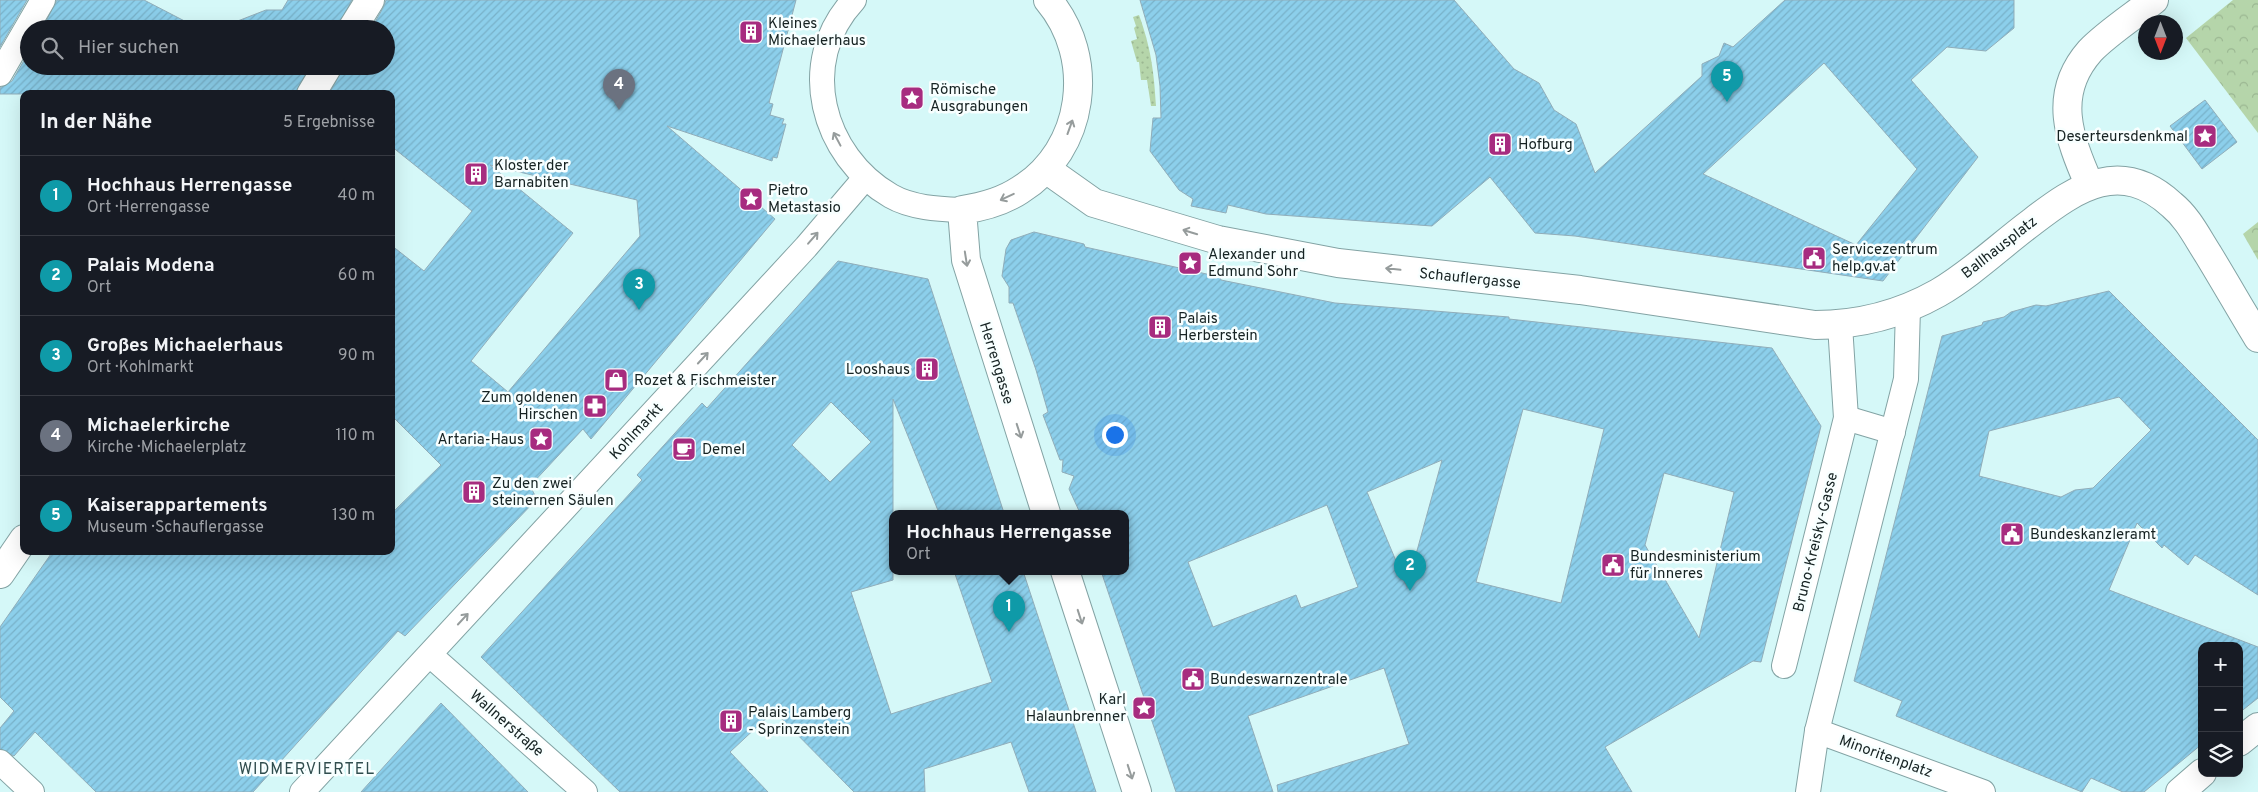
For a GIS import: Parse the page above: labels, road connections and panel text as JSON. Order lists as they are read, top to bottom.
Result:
{
  "streets": {
    "street": [
      "Ballhausplatz",
      "Schauflergasse",
      "Herrengasse",
      "Kohlmarkt",
      "Bruno-Kreisky-Gasse",
      "Wallnerstraße",
      "Minoritenplatz"
    ]
  },
  "crossings": [
    ["Ballhausplatz", "Schauflergasse"],
    ["Schauflergasse", "Bruno-Kreisky-Gasse"],
    ["Kohlmarkt", "Wallnerstraße"]
  ],
  "one_way": ["Schauflergasse", "Herrengasse", "Kohlmarkt"],
  "districts": ["WIDMERVIERTEL"],
  "places": {
    "building": [
      "Kleines Michaelerhaus",
      "Hofburg",
      "Kloster der Barnabiten",
      "Palais Herberstein",
      "Looshaus",
      "Zu den zwei steinernen Säulen",
      "Palais Lamberg - Sprinzenstein"
    ],
    "place": [
      "Römische Ausgrabungen",
      "Deserteursdenkmal",
      "Pietro Metastasio",
      "Alexander und Edmund Sohr",
      "Artaria-Haus",
      "Karl Halaunbrenner"
    ],
    "public building": [
      "Servicezentrum help.gv.at",
      "Bundeskanzleramt",
      "Bundesministerium für Inneres",
      "Bundeswarnzentrale"
    ],
    "shop": ["Rozet & Fischmeister"],
    "pharmacy": ["Zum goldenen Hirschen"],
    "cafe": ["Demel"]
  },
  "north": "bottom",
  "page": {
    "search": "Hier suchen",
    "pins": [
      "5",
      "4",
      "3",
      "2",
      "1"
    ],
    "heading": ["In der Nähe", "5 Ergebnisse"],
    "list": [
      {
        "mark": "1",
        "name": "Hochhaus Herrengasse",
        "note": "Ort · Herrengasse",
        "value": "40 m"
      },
      {
        "mark": "2",
        "name": "Palais Modena",
        "note": "Ort",
        "value": "60 m"
      },
      {
        "mark": "3",
        "name": "Großes Michaelerhaus",
        "note": "Ort · Kohlmarkt",
        "value": "90 m"
      },
      {
        "mark": "4",
        "name": "Michaelerkirche",
        "note": "Kirche · Michaelerplatz",
        "value": "110 m"
      },
      {
        "mark": "5",
        "name": "Kaiserappartements",
        "note": "Museum · Schauflergasse",
        "value": "130 m"
      }
    ],
    "popup": ["Hochhaus Herrengasse", "Ort"],
    "map_buttons": ["+", "−"]
  }
}
